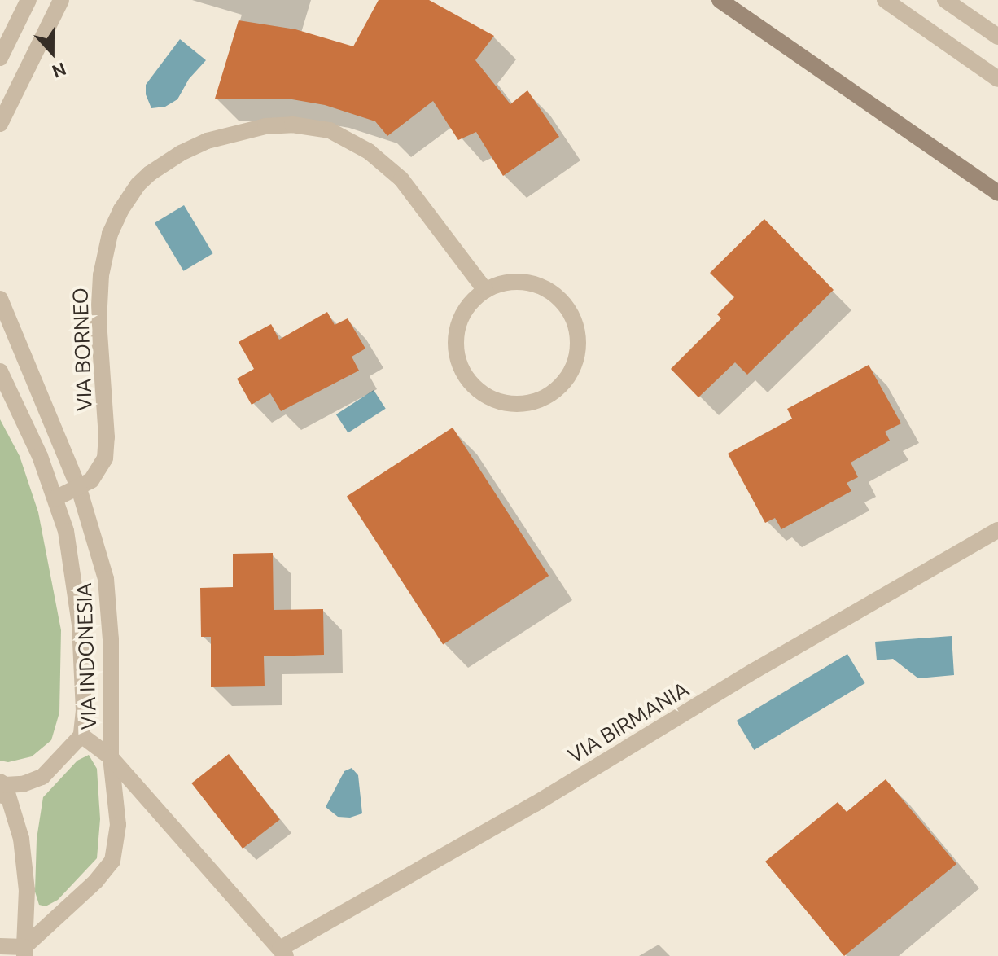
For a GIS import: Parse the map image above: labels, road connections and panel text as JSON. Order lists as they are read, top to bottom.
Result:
{
  "streets": {
    "street": ["VIA BORNEO", "VIA INDONESIA", "VIA BIRMANIA"]
  },
  "crossings": [
    ["VIA BORNEO", "VIA INDONESIA"],
    ["VIA INDONESIA", "VIA BIRMANIA"]
  ],
  "north": "bottom"
}
